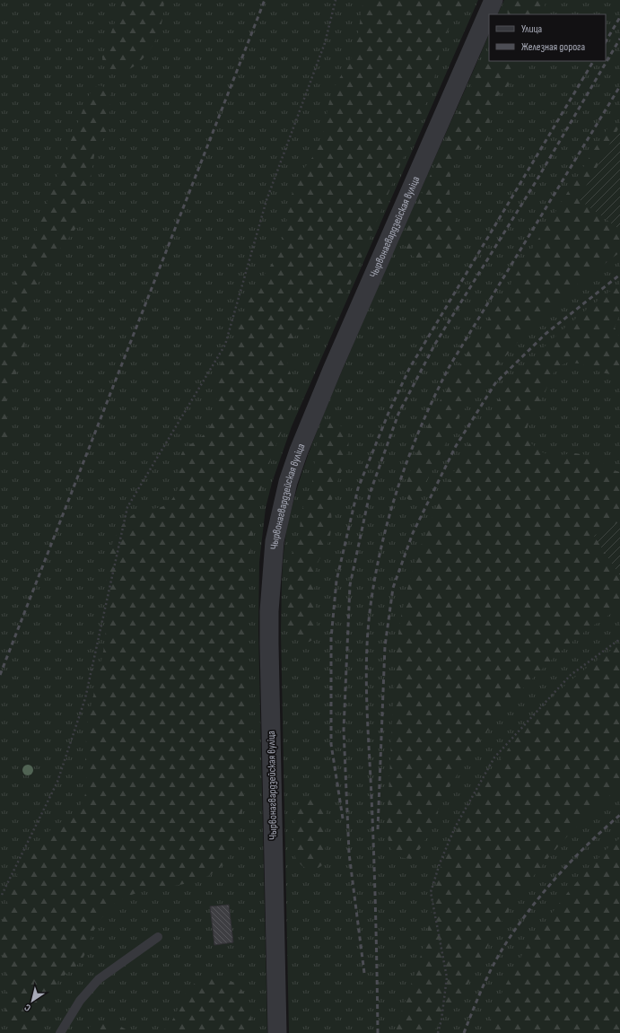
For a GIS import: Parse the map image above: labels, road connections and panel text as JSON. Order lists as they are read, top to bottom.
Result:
{
  "streets": {
    "street": ["Чырвонагвардзейская вуліца"]
  },
  "legend": ["Улица", "Железная дорога"],
  "north": "bottom left"
}
